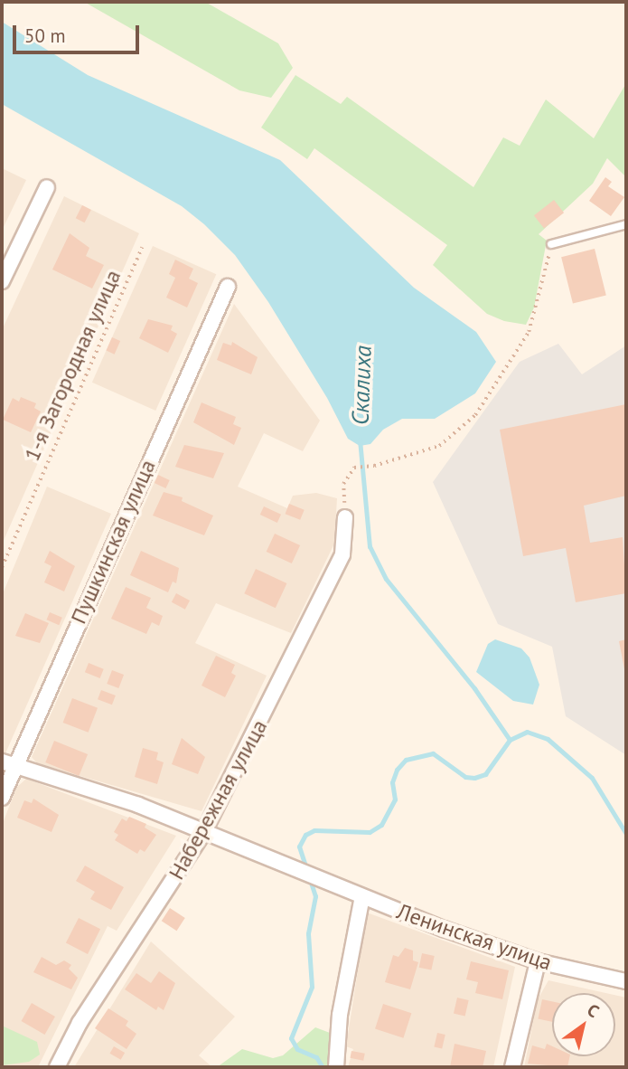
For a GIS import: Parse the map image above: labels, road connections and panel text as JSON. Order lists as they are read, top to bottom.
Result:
{
  "streets": {
    "street": ["Пушкинская улица", "Набережная улица", "Ленинская улица"],
    "path": ["1-я Загородная улица"]
  },
  "crossings": [
    ["Пушкинская улица", "Ленинская улица"],
    ["Набережная улица", "Ленинская улица"]
  ],
  "water": ["Скалиха"],
  "scale_bar": "50 m",
  "north": "top right"
}
